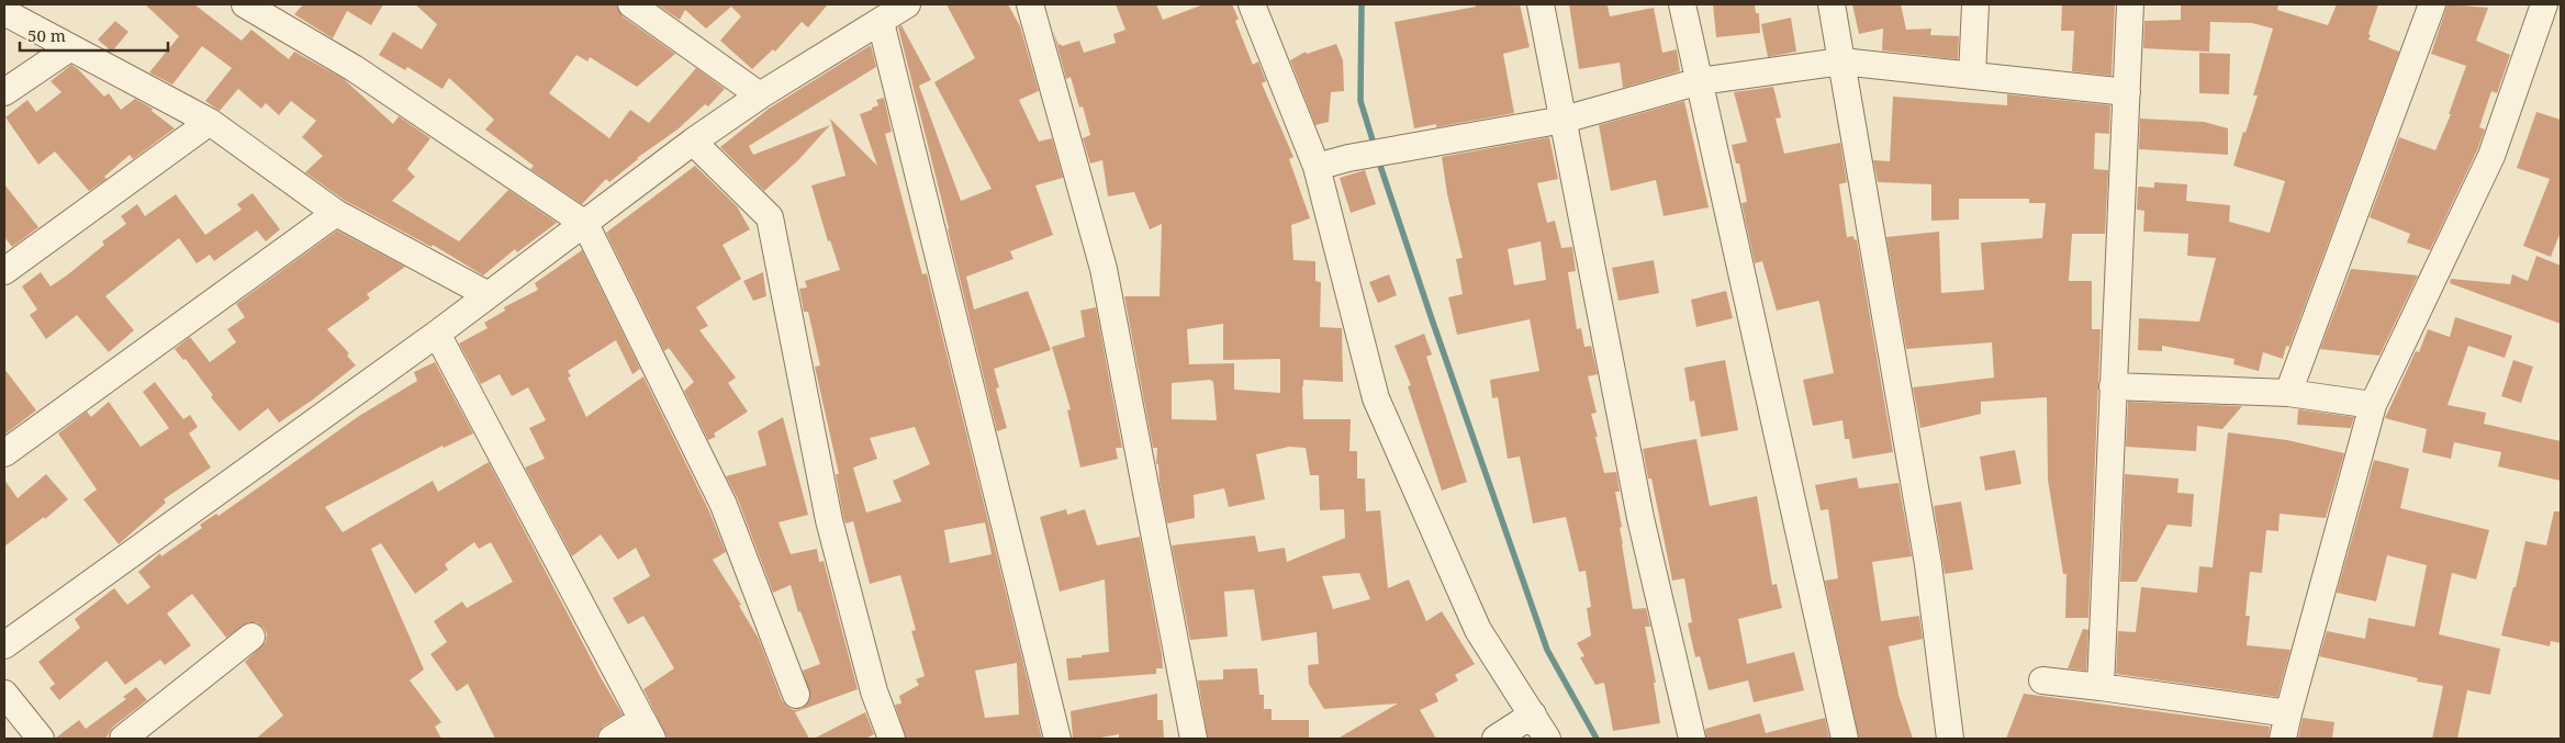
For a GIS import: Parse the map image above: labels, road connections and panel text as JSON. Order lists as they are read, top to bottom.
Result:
{
  "scale_bar": "50 m"
}
